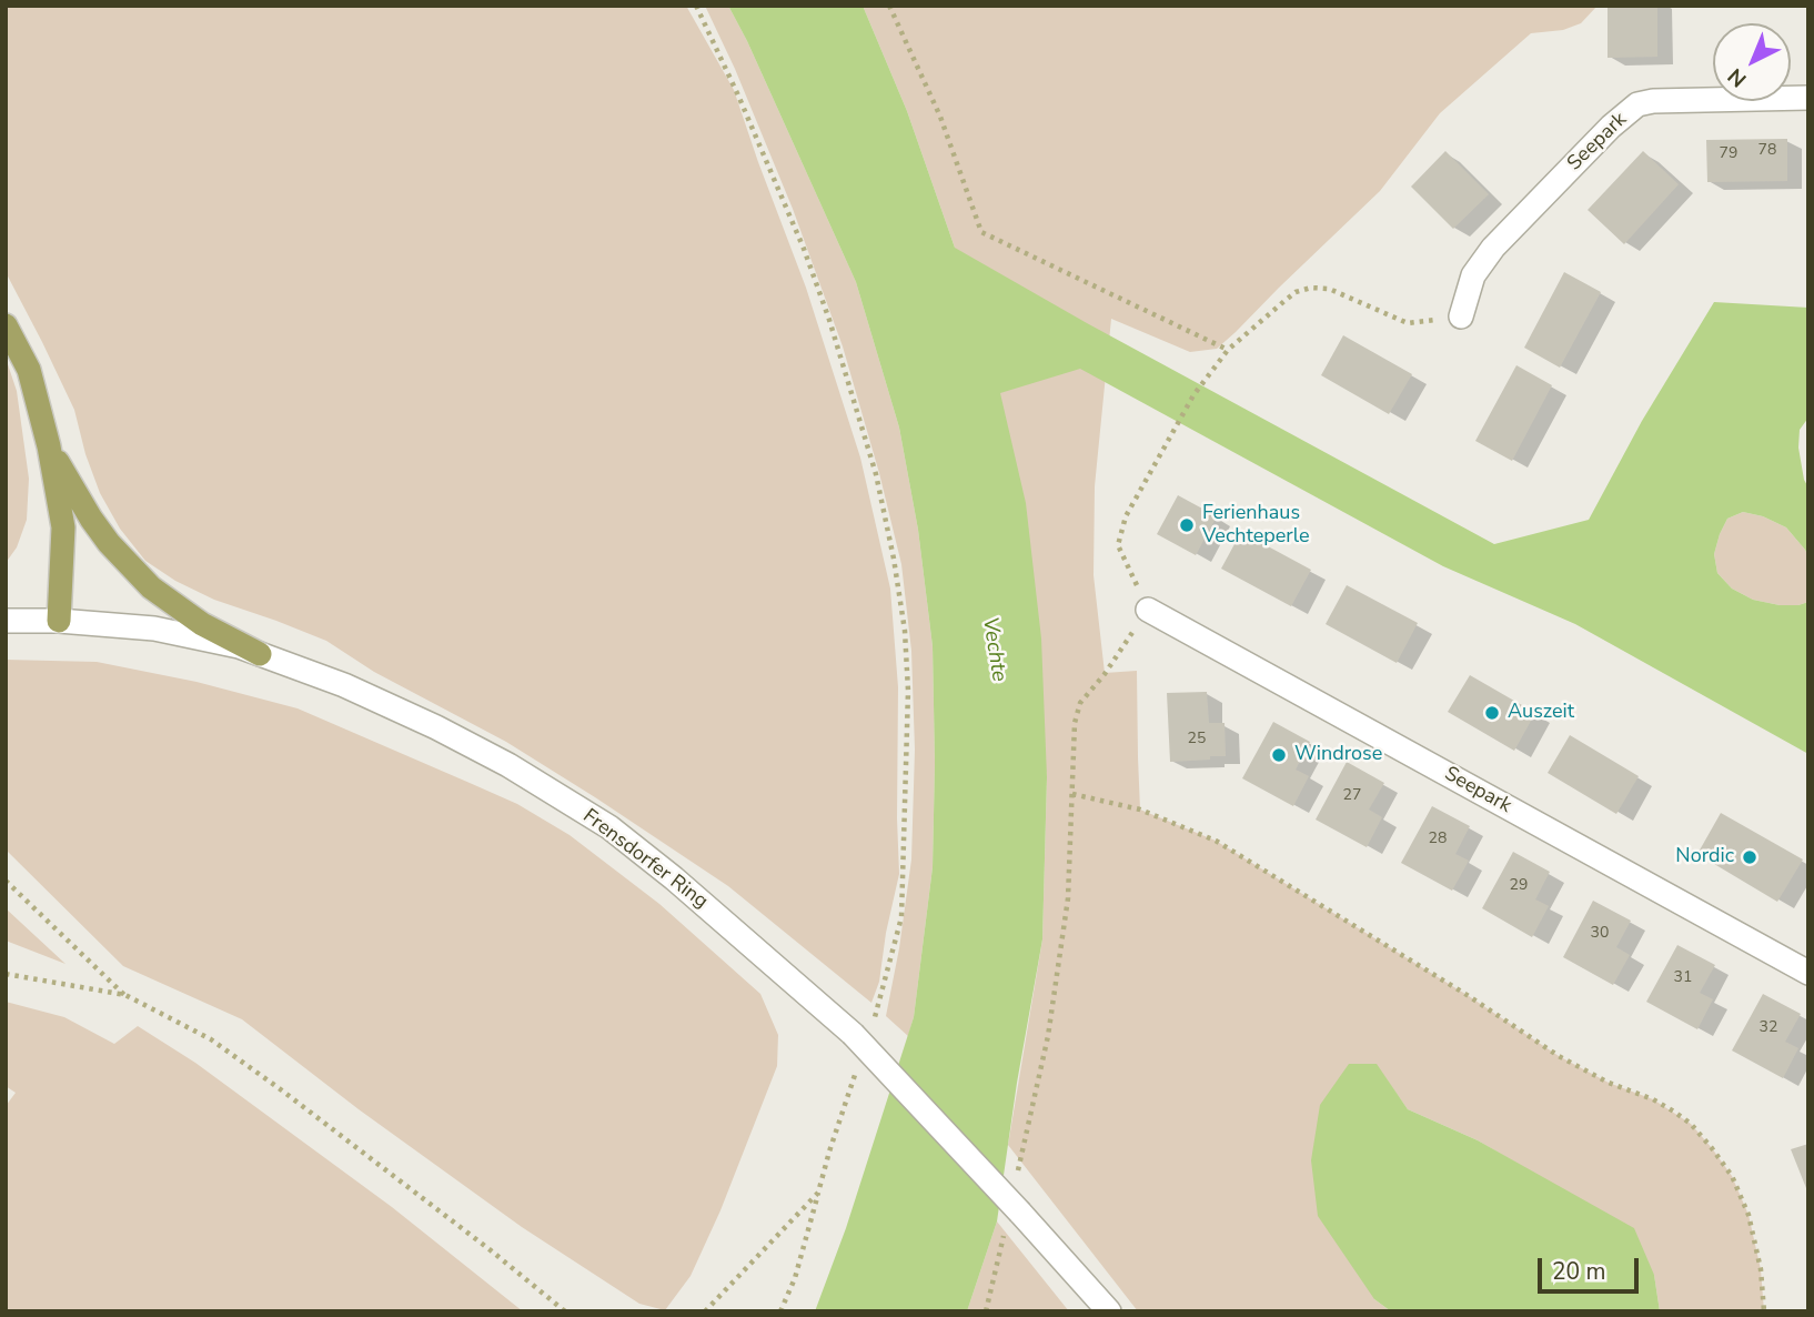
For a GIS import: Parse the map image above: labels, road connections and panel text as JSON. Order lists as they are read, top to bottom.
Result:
{
  "streets": {
    "street": ["Seepark", "Frensdorfer Ring"]
  },
  "water": ["Vechte"],
  "places": [
    "Ferienhaus Vechteperle",
    "Auszeit",
    "Windrose",
    "Nordic"
  ],
  "house_numbers": [
    "78",
    "79",
    "25",
    "27",
    "28",
    "29",
    "30",
    "31",
    "32"
  ],
  "scale_bar": "20 m",
  "north": "bottom left"
}
